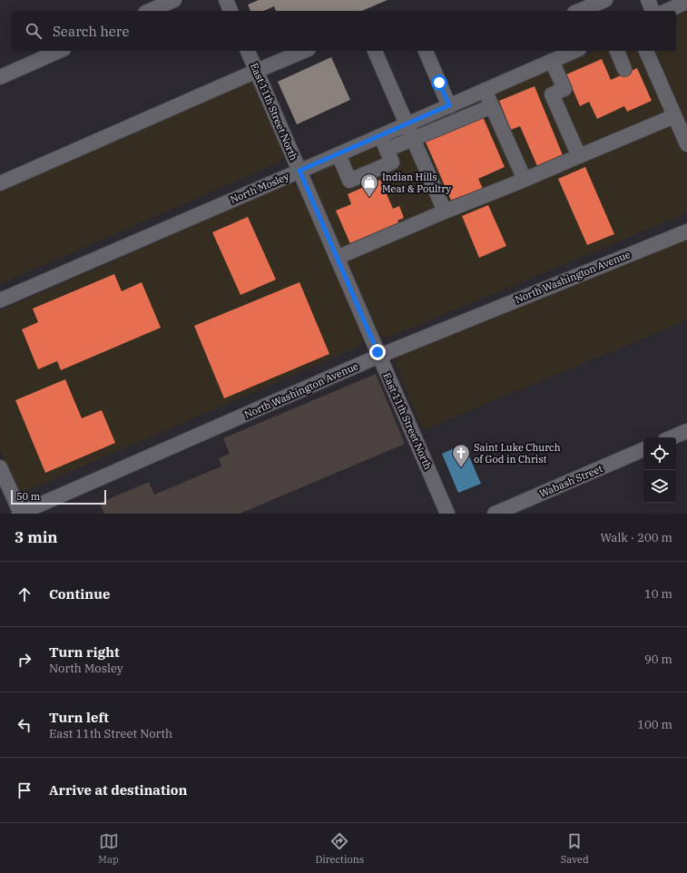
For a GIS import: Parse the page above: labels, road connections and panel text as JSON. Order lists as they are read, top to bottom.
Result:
{
  "streets": {
    "street": [
      "East 11th Street North",
      "North Mosley",
      "North Washington Avenue",
      "Wabash Street"
    ]
  },
  "crossings": [
    ["East 11th Street North", "North Mosley"],
    ["East 11th Street North", "North Washington Avenue"]
  ],
  "places": {
    "shop": ["Indian Hills Meat & Poultry"],
    "church": ["Saint Luke Church of God in Christ"]
  },
  "scale_bar": "50 m",
  "page": {
    "search": "Search here",
    "scale": "50 m",
    "heading": ["3 min", "Walk · 200 m"],
    "list": [
      ["Continue", "10 m"],
      ["Turn right", "North Mosley", "90 m"],
      ["Turn left", "East 11th Street North", "100 m"],
      "Arrive at destination"
    ],
    "nav": ["Map", "Directions", "Saved"]
  }
}
